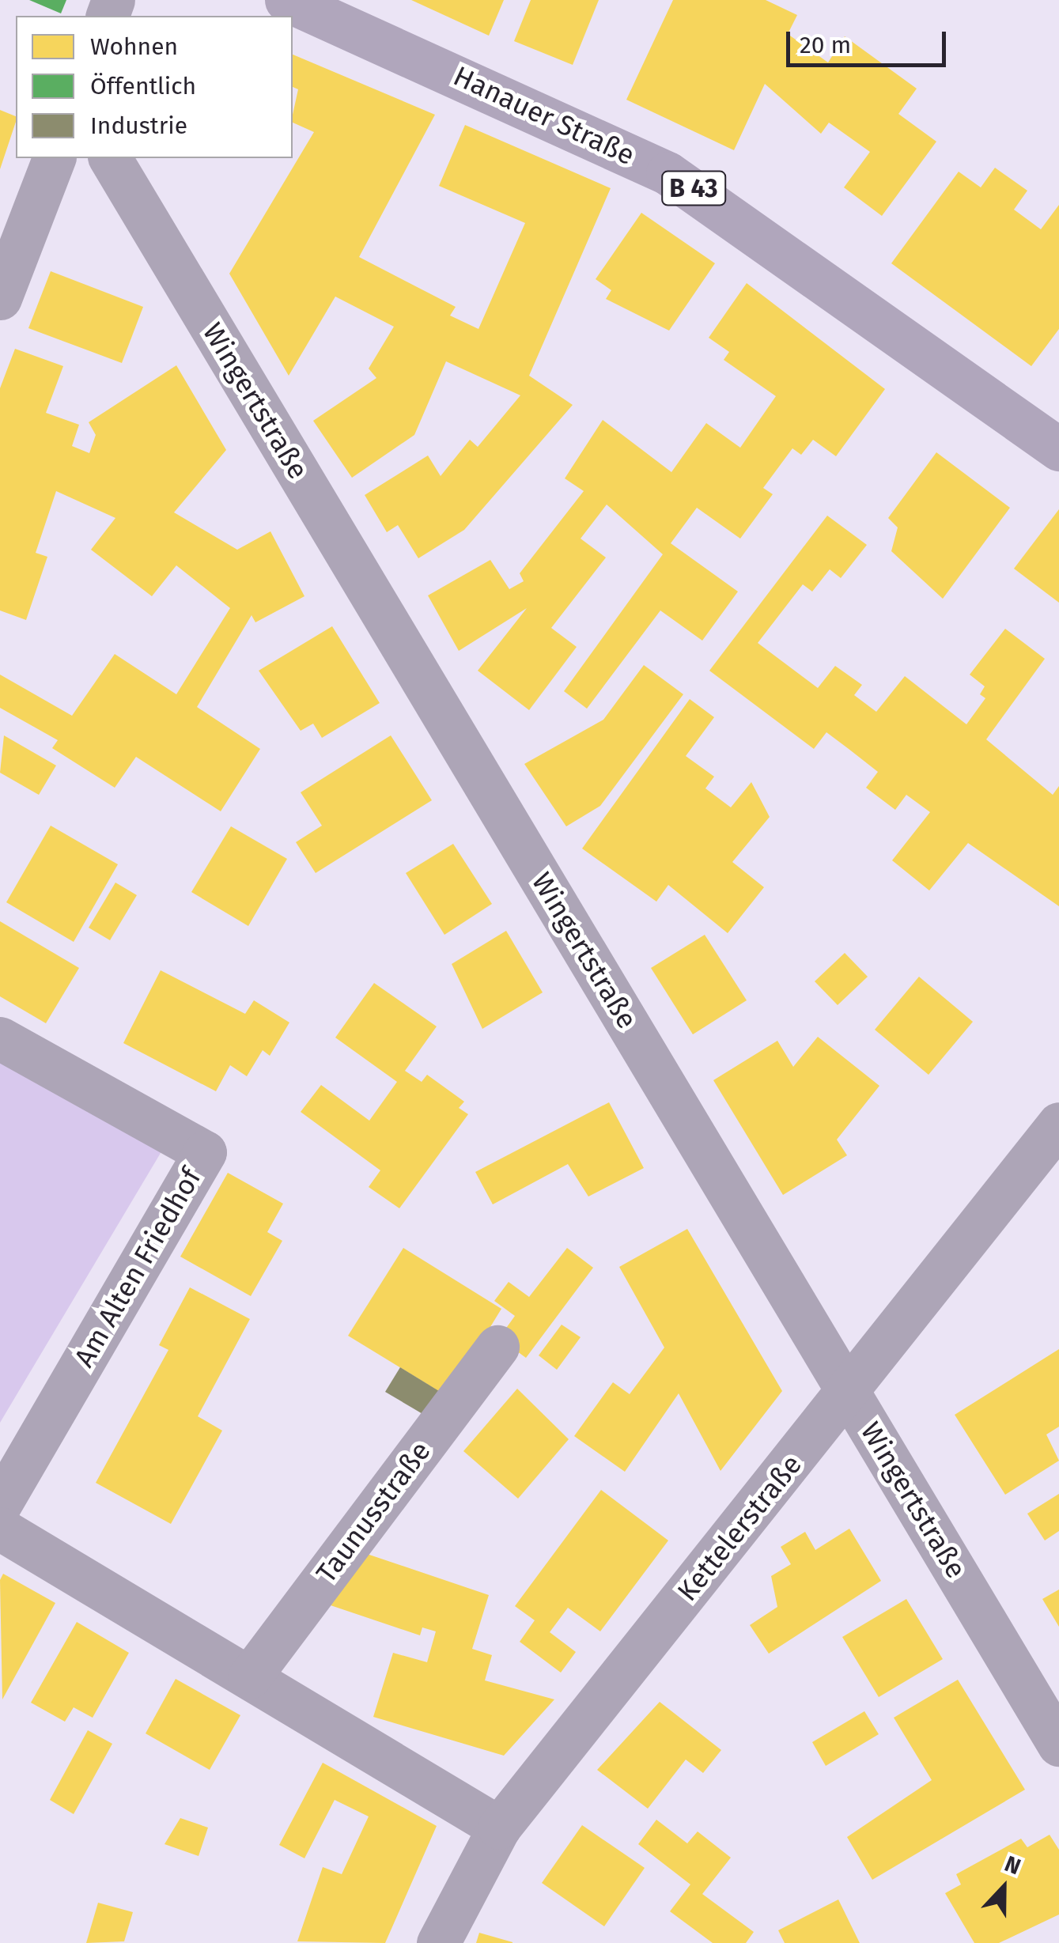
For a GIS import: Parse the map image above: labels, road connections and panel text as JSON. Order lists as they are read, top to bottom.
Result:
{
  "streets": {
    "main road": ["Hanauer Straße", "B 43"],
    "street": [
      "Wingertstraße",
      "Am Alten Friedhof",
      "Taunusstraße",
      "Kettelerstraße"
    ]
  },
  "crossings": [
    ["Wingertstraße", "Kettelerstraße"]
  ],
  "legend": ["Wohnen", "Öffentlich", "Industrie"],
  "scale_bar": "20 m",
  "north": "top"
}
